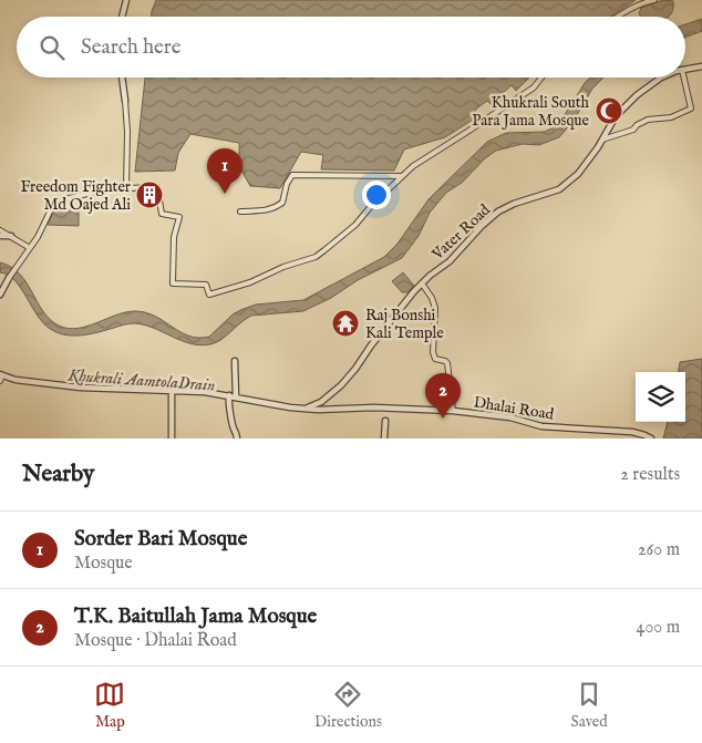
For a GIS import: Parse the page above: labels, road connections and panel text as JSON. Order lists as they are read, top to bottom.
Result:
{
  "streets": {
    "street": ["Vater Road", "Dhalai Road"]
  },
  "crossings": [
    ["Vater Road", "Dhalai Road"]
  ],
  "water": ["Khukrali AamtolaDrain"],
  "places": {
    "mosque": ["Khukrali South Para Jama Mosque"],
    "building": ["Freedom Fighter Md Oajed Ali"],
    "temple": ["Raj Bonshi Kali Temple"]
  },
  "page": {
    "search": "Search here",
    "pins": ["1", "2"],
    "heading": ["Nearby", "2 results"],
    "list": [
      {
        "mark": "1",
        "name": "Sorder Bari Mosque",
        "note": "Mosque",
        "value": "260 m"
      },
      {
        "mark": "2",
        "name": "T.K. Baitullah Jama Mosque",
        "note": "Mosque · Dhalai Road",
        "value": "400 m"
      }
    ],
    "nav": ["Map", "Directions", "Saved"]
  }
}
